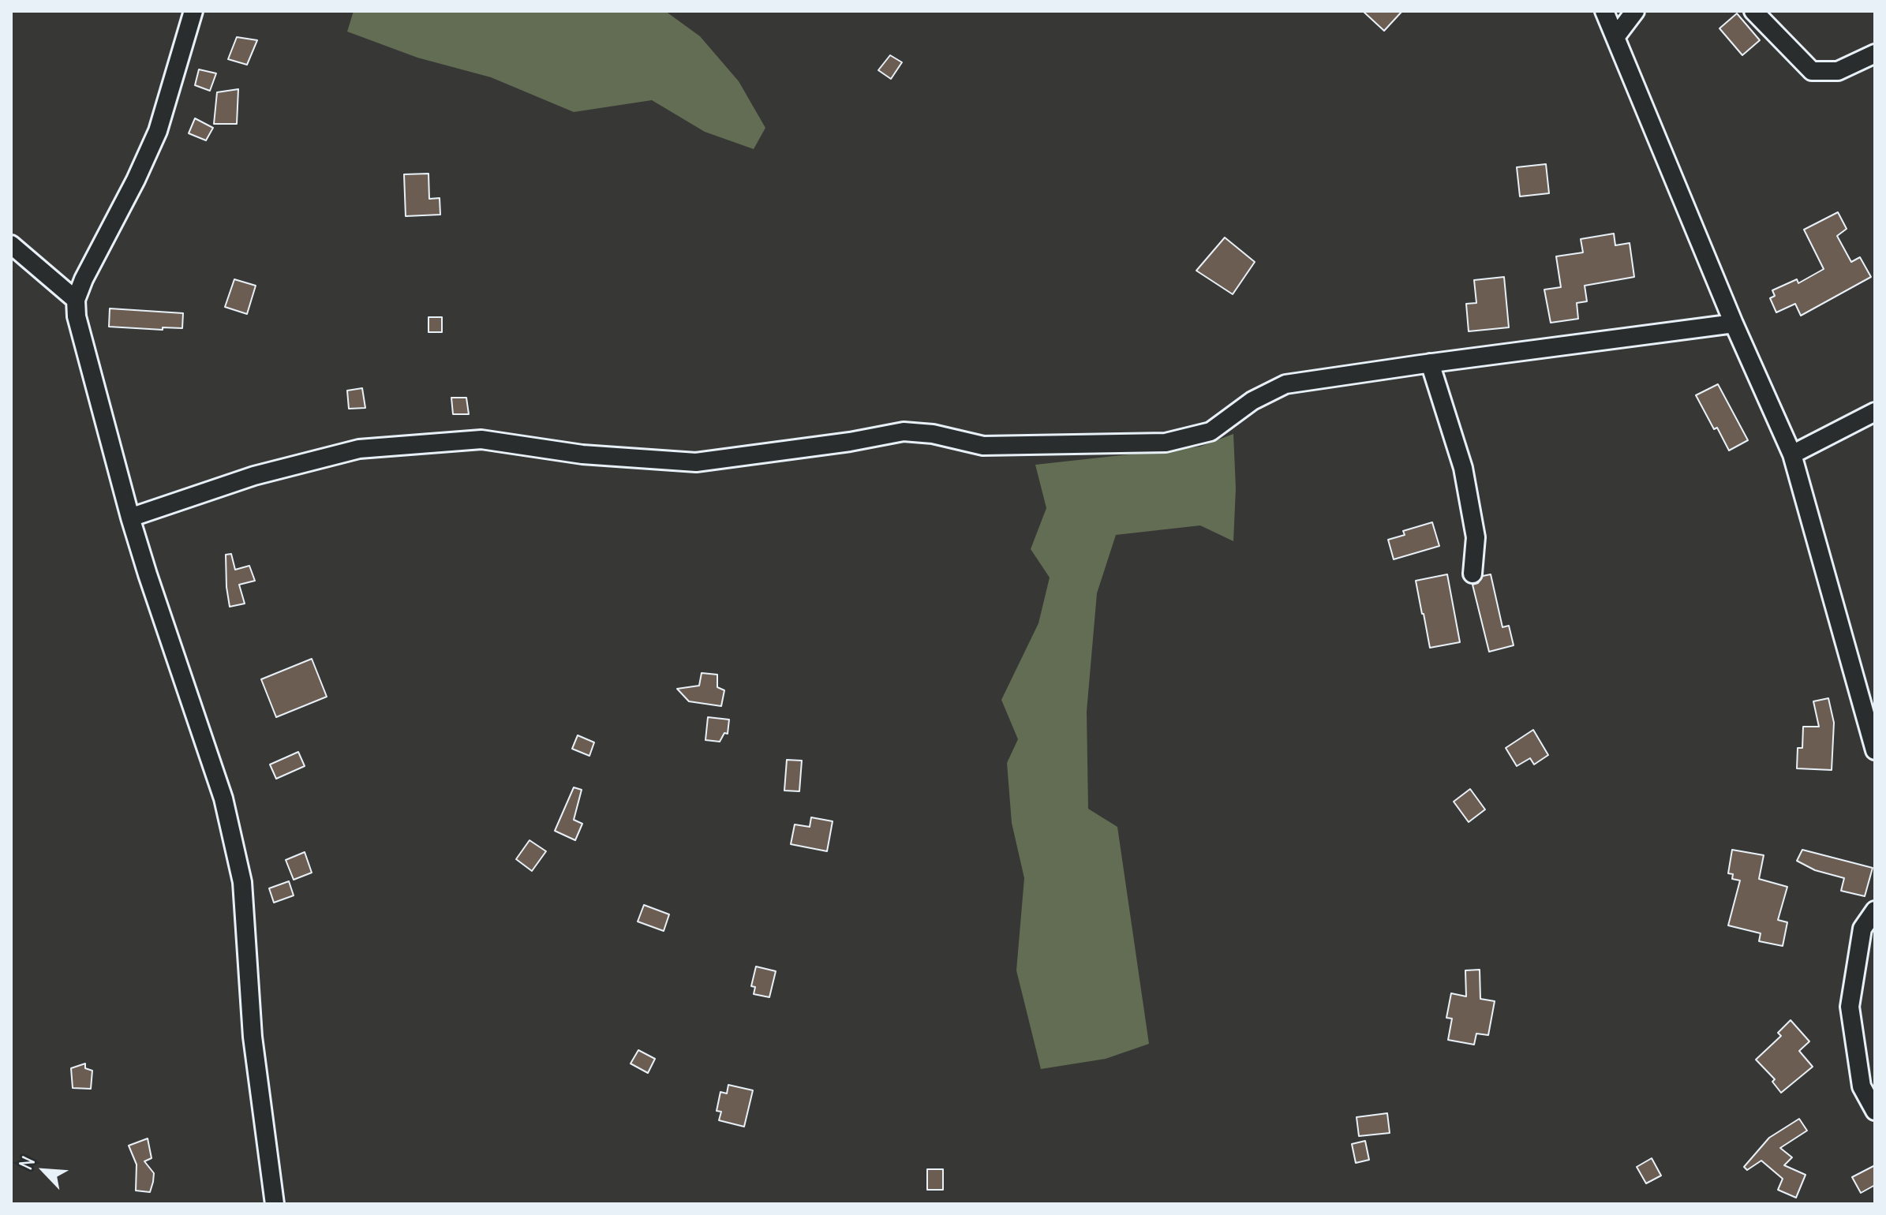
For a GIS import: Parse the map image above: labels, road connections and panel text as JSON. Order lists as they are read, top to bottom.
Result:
{
  "north": "top left"
}
